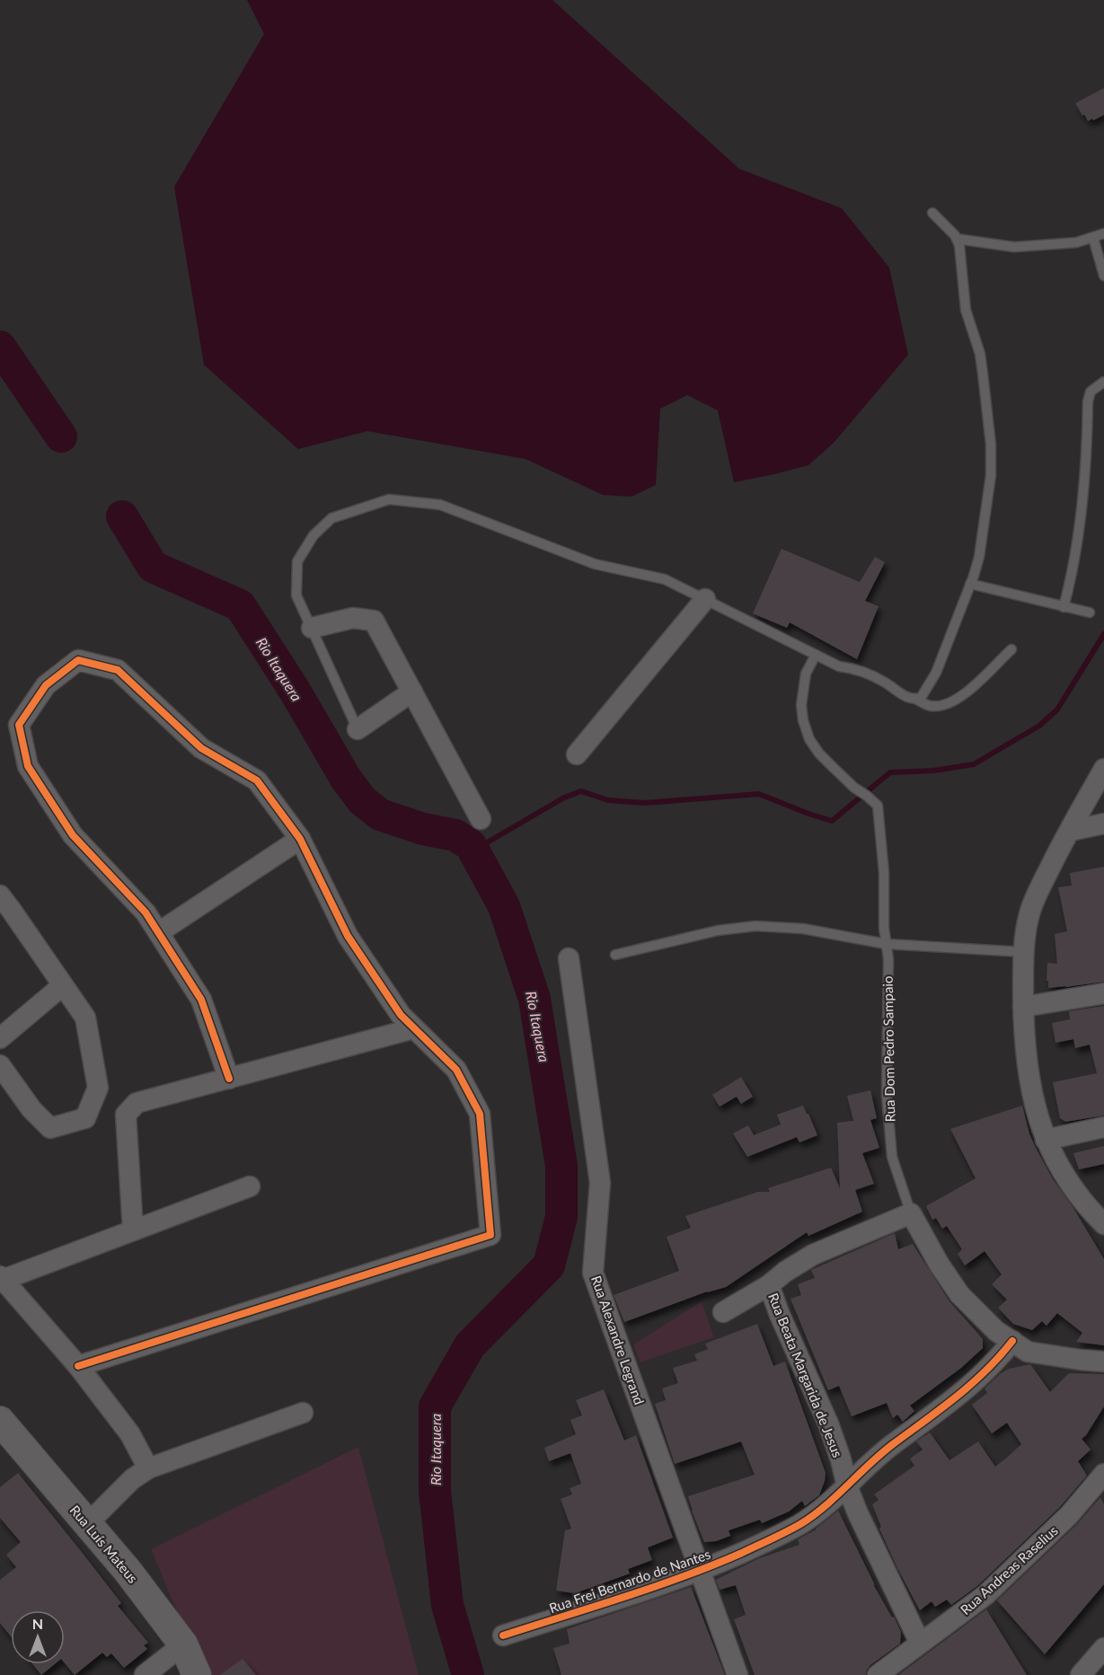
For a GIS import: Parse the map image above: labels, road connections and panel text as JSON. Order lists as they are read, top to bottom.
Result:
{
  "streets": {
    "main road": ["Rua Luís Mateus"],
    "street": [
      "Rua Dom Pedro Sampaio",
      "Rua Alexandre Legrand",
      "Rua Beata Margarida de Jesus",
      "Rua Andreas Raselius",
      "Rua Frei Bernardo de Nantes"
    ]
  },
  "crossings": [
    ["Rua Dom Pedro Sampaio", "Rua Frei Bernardo de Nantes"],
    ["Rua Alexandre Legrand", "Rua Frei Bernardo de Nantes"],
    ["Rua Beata Margarida de Jesus", "Rua Andreas Raselius"],
    ["Rua Beata Margarida de Jesus", "Rua Frei Bernardo de Nantes"]
  ],
  "water": ["Rio Itaquera"],
  "north": "top"
}
